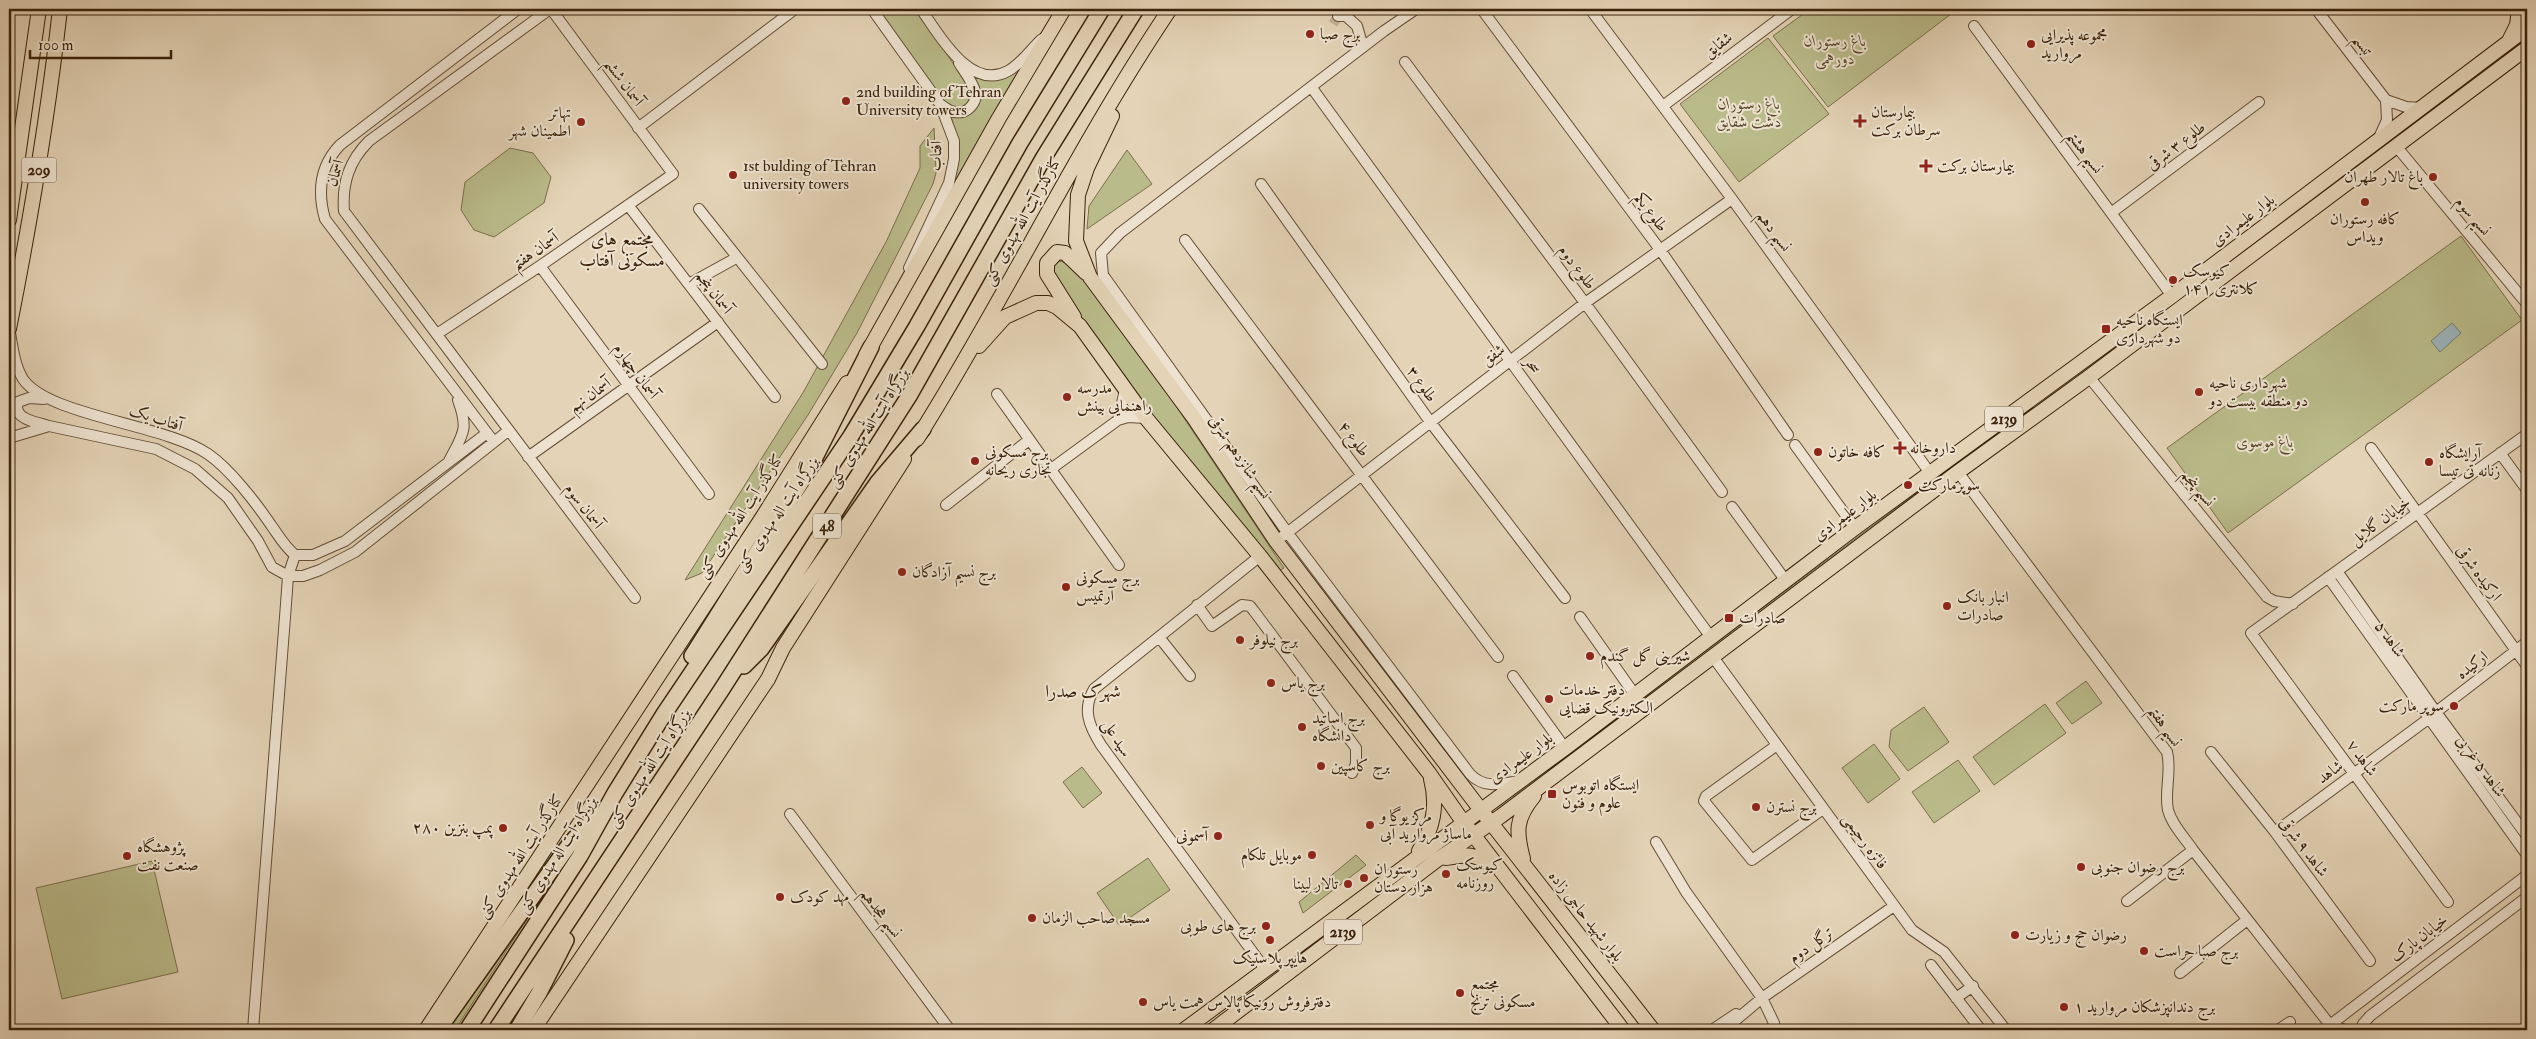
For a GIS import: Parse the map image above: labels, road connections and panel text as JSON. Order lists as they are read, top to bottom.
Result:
{
  "streets": {
    "highway": ["بزرگراه آیت الله مهدوی کنی", "بزرگراه آیت اله مهدوی کنی", "48"],
    "main road": [
      "209",
      "بلوار علیمرادی",
      "کنارگذر آیت الله مهدوی کنی",
      "2139",
      "نسیم شانزدهم شرقی",
      "بلوار شهید حاجی زاده"
    ],
    "street": [
      "شقایق",
      "تبسم",
      "آسمان ششم",
      "طلوع ۳ شرقی",
      "نسیم هشتم",
      "آفتاب",
      "آسمان",
      "طلوع یکم",
      "نسیم سوم",
      "نسیم دهم",
      "آسمان هفتم",
      "طلوع دوم",
      "آسمان پنجم",
      "شفق",
      "سحر",
      "آسمان چهارم",
      "طلوع ۳",
      "آسمان نهم",
      "آفتاب یک",
      "طلوع ۴",
      "نسیم پنجم",
      "آسمان سوم",
      "خیابان گلایل",
      "ارکیده شرقی",
      "شاهد ۵",
      "ارکیده",
      "نسیم هفتم",
      "سید علی",
      "شاهد ۷",
      "شاهد ۵ غربی",
      "شاهد",
      "فائزه رحیمی",
      "شاهد ۹ شرقی",
      "نسیم هجدهم",
      "خیابان پارک",
      "ترگل دوم"
    ]
  },
  "crossings": [
    ["شقایق", "نسیم دهم"],
    ["آسمان ششم", "آسمان"],
    ["آسمان ششم", "آسمان هفتم"],
    ["طلوع ۳ شرقی", "نسیم هشتم"],
    ["نسیم هشتم", "بلوار علیمرادی"],
    ["آفتاب", "کنارگذر آیت الله مهدوی کنی"],
    ["209", "آفتاب یک"],
    ["آسمان", "آسمان هفتم"],
    ["آسمان", "آسمان سوم"],
    ["طلوع یکم", "شفق"],
    ["نسیم سوم", "بلوار علیمرادی"],
    ["بلوار علیمرادی", "نسیم دهم"],
    ["بلوار علیمرادی", "سحر"],
    ["بلوار علیمرادی", "نسیم شانزدهم شرقی"],
    ["بلوار علیمرادی", "نسیم پنجم"],
    ["بلوار علیمرادی", "نسیم هفتم"],
    ["بلوار علیمرادی", "سید علی"],
    ["بلوار علیمرادی", "فائزه رحیمی"],
    ["بلوار علیمرادی", "بلوار شهید حاجی زاده"],
    ["کنارگذر آیت الله مهدوی کنی", "نسیم شانزدهم شرقی"],
    ["نسیم دهم", "شفق"],
    ["آسمان هفتم", "آسمان پنجم"],
    ["آسمان هفتم", "آسمان چهارم"],
    ["طلوع دوم", "شفق"],
    ["آسمان پنجم", "آسمان نهم"],
    ["شفق", "سحر"],
    ["شفق", "طلوع ۳"],
    ["شفق", "طلوع ۴"],
    ["شفق", "نسیم شانزدهم شرقی"],
    ["آسمان چهارم", "آسمان نهم"],
    ["آسمان نهم", "آسمان سوم"],
    ["نسیم شانزدهم شرقی", "بلوار شهید حاجی زاده"],
    ["نسیم پنجم", "خیابان گلایل"],
    ["خیابان گلایل", "ارکیده شرقی"],
    ["خیابان گلایل", "شاهد ۵"],
    ["خیابان گلایل", "شاهد ۷"],
    ["ارکیده شرقی", "ارکیده"],
    ["شاهد ۵", "ارکیده"],
    ["شاهد ۵", "شاهد ۵ غربی"],
    ["شاهد ۵", "شاهد"],
    ["ارکیده", "شاهد ۵ غربی"],
    ["ارکیده", "شاهد"],
    ["نسیم هفتم", "خیابان پارک"],
    ["شاهد ۷", "شاهد"],
    ["شاهد ۵ غربی", "شاهد"],
    ["شاهد", "شاهد ۹ شرقی"],
    ["فائزه رحیمی", "ترگل دوم"]
  ],
  "districts": ["مجتمع های مسکونی آفتاب", "شهرک صدرا"],
  "parks": ["باغ رستوران دورهمی", "باغ رستوران دشت شقایق", "باغ موسوی"],
  "places": {
    "other": [
      "برج صبا",
      "مجموعه پذیرایی مروارید",
      "2nd building of Tehran University towers",
      "تهاتر اطمینان شهر",
      "1st bulding of Tehran university towers",
      "باغ تالار طهران",
      "کافه رستوران ویداس",
      "کیوسک کلانتری ۱۴۱",
      "شهرداری ناحیه دو منطقه بیست دو",
      "مدرسه راهنمایی بینش",
      "کافه خاتون",
      "برج مسکونی تجاری ریحانه",
      "آرایشگاه زنانه تی تیسا",
      "سوپرمارکت",
      "برج نسیم آزادگان",
      "برج مسکونی آرتمیس",
      "انبار بانک صادرات",
      "برج نیلوفر",
      "شیرینی گل گندم",
      "برج یاس",
      "دفتر خدمات الکترونیک قضایی",
      "سوپر مارکت",
      "برج اساتید دانشگاه",
      "برج کاسپین",
      "برج نسترن",
      "مرکز یوگا و ماساژ مروارید آبی",
      "پمپ بنزین ۲۸۰",
      "آسمونی",
      "موبایل تلکام",
      "پژوهشگاه صنعت نفت",
      "برج رضوان جنوبی",
      "کیوسک روزنامه",
      "رستوران هزار دستان",
      "تالار لبینا",
      "مهد کودک",
      "مسجد صاحب الزمان",
      "برج های طوبی",
      "رضوان حج و زیارت",
      "هایپر پلاستیک",
      "برج صبا حراست",
      "مجتمع مسکونی ترنج",
      "دفترفروش رونیکا پالاس همت یاس",
      "برج دندانپزشکان مروارید ۱"
    ],
    "health": ["بیمارستان سرطان برکت", "بیمارستان برکت", "داروخانه"],
    "transit": ["ایستگاه ناحیه دو شهرداری", "صادرات", "ایستگاه اتوبوس علوم و فنون"]
  },
  "scale_bar": "100 m"
}
